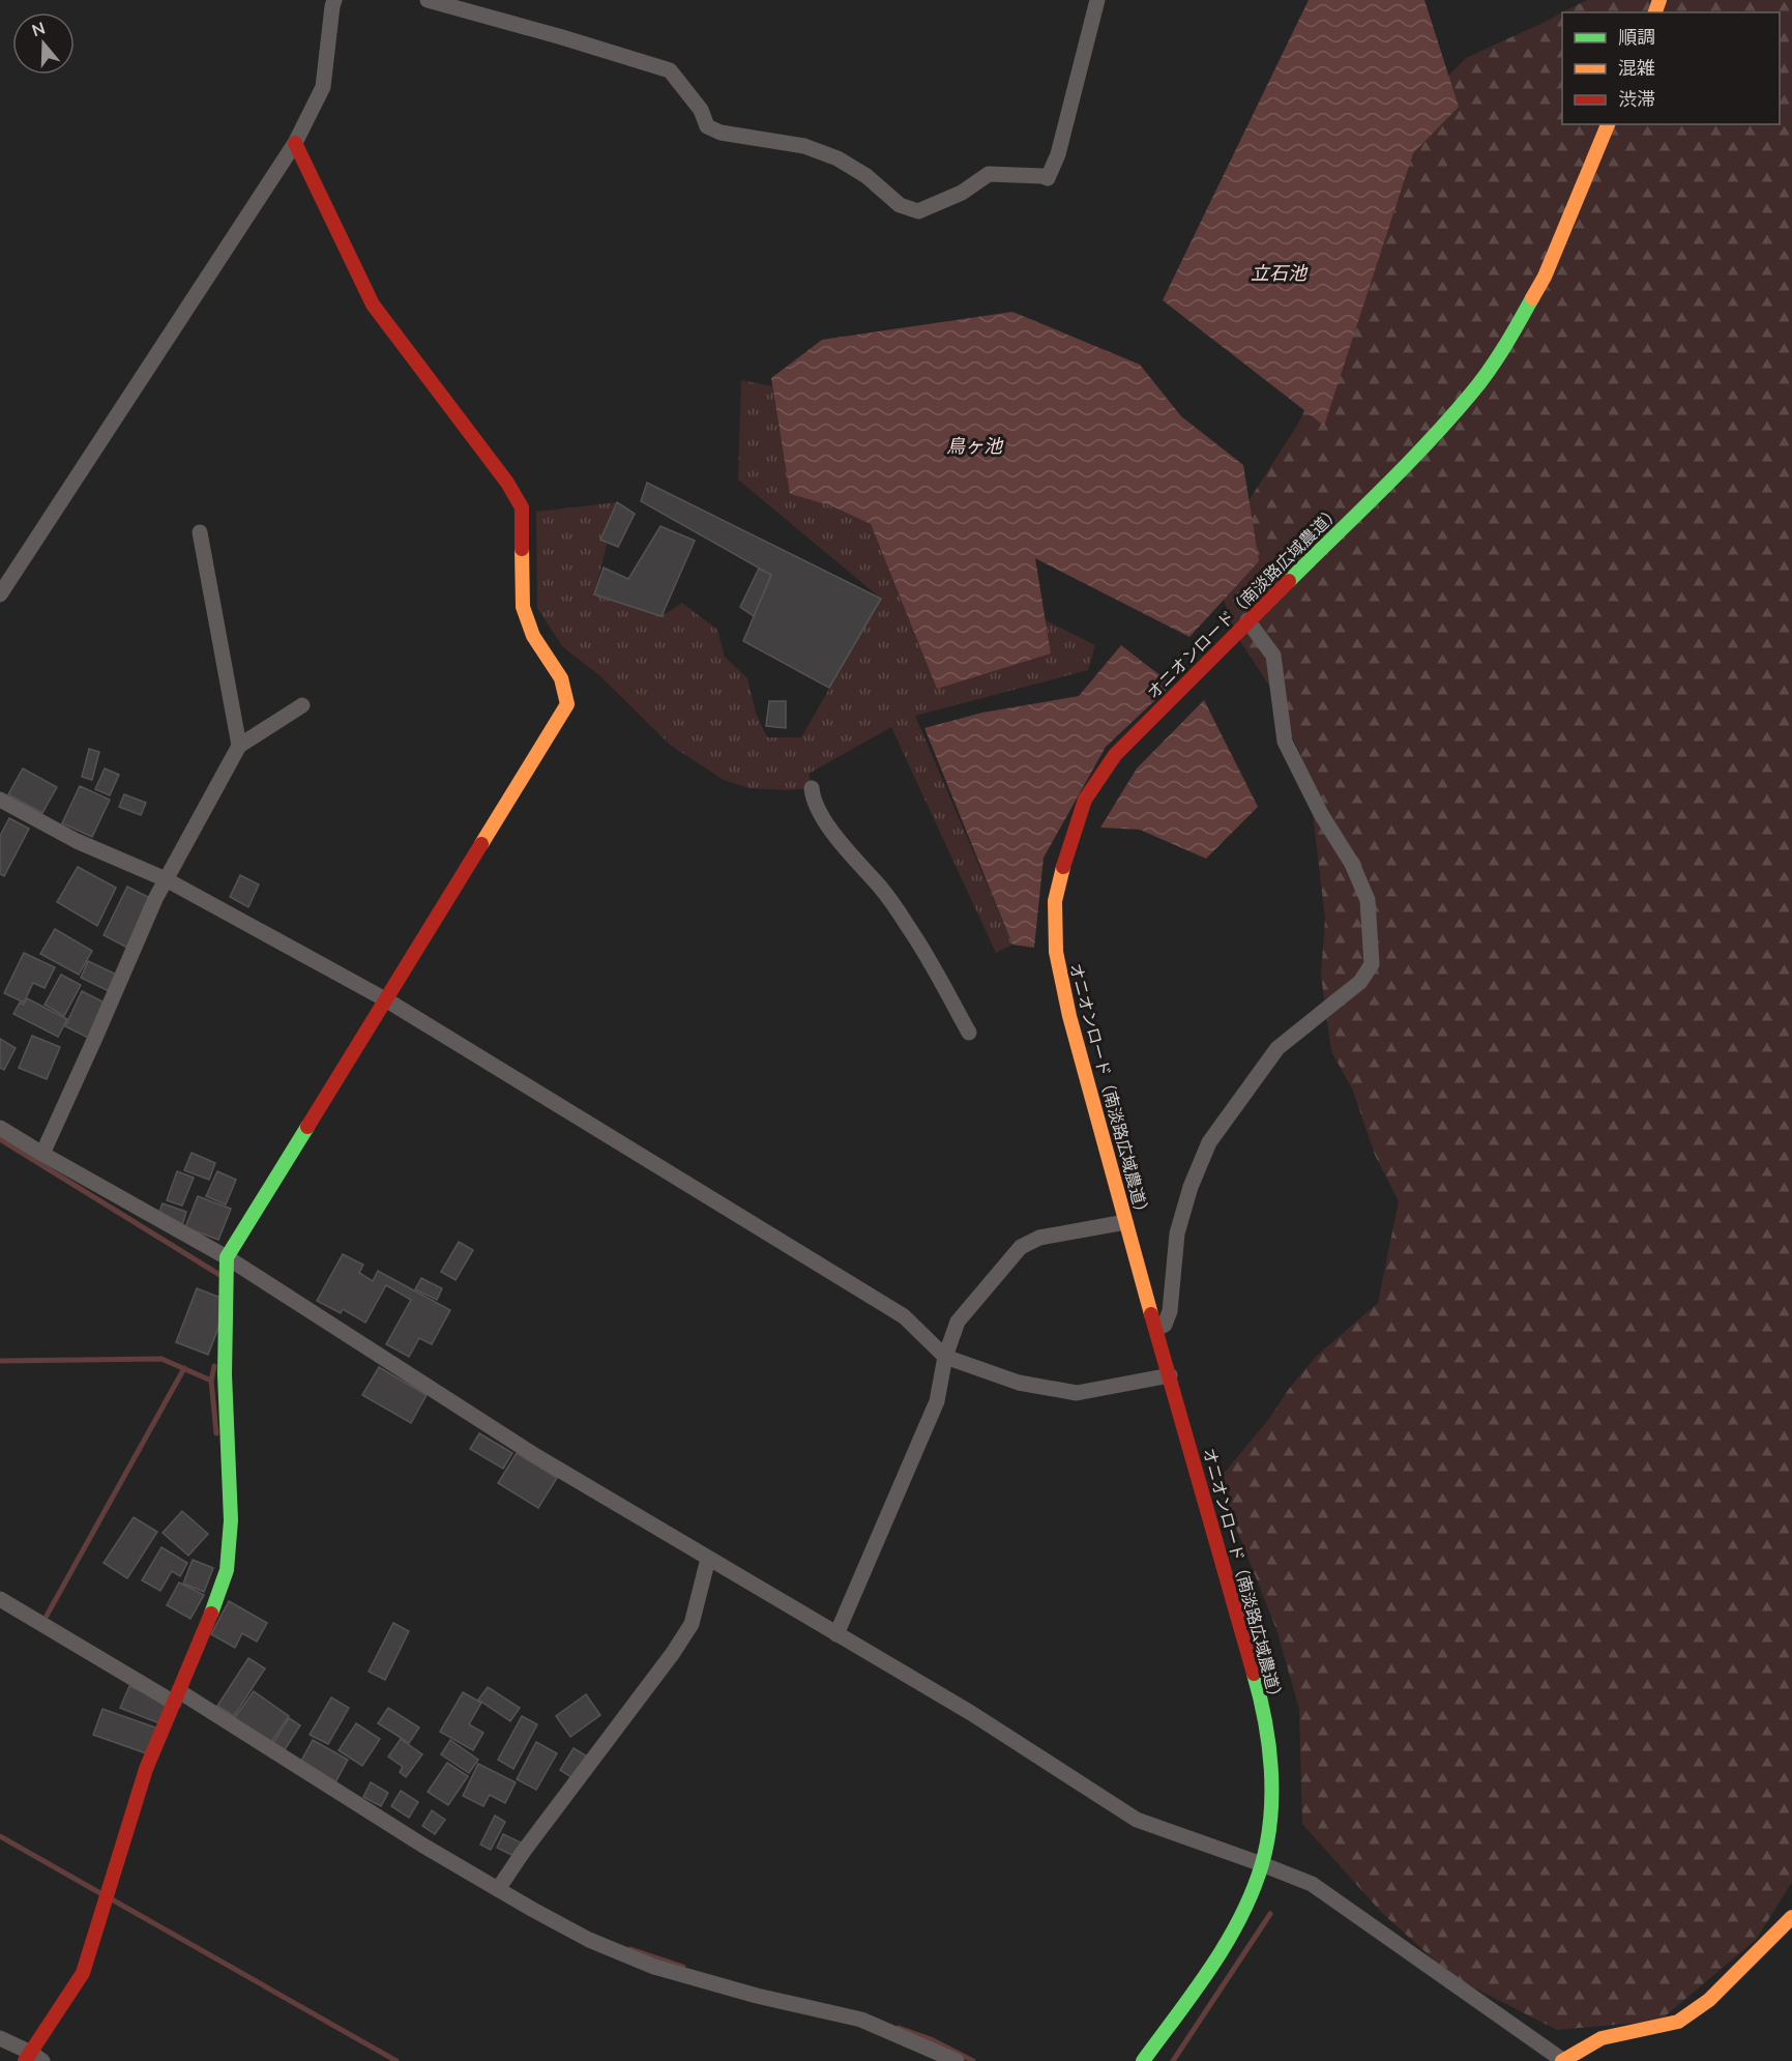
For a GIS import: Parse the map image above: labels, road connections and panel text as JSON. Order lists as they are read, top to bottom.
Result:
{
  "streets": {
    "street": ["オニオンロード（南淡路広域農道）"]
  },
  "water": ["立石池", "鳥ヶ池"],
  "legend": ["順調", "混雑", "渋滞"],
  "north": "top"
}
